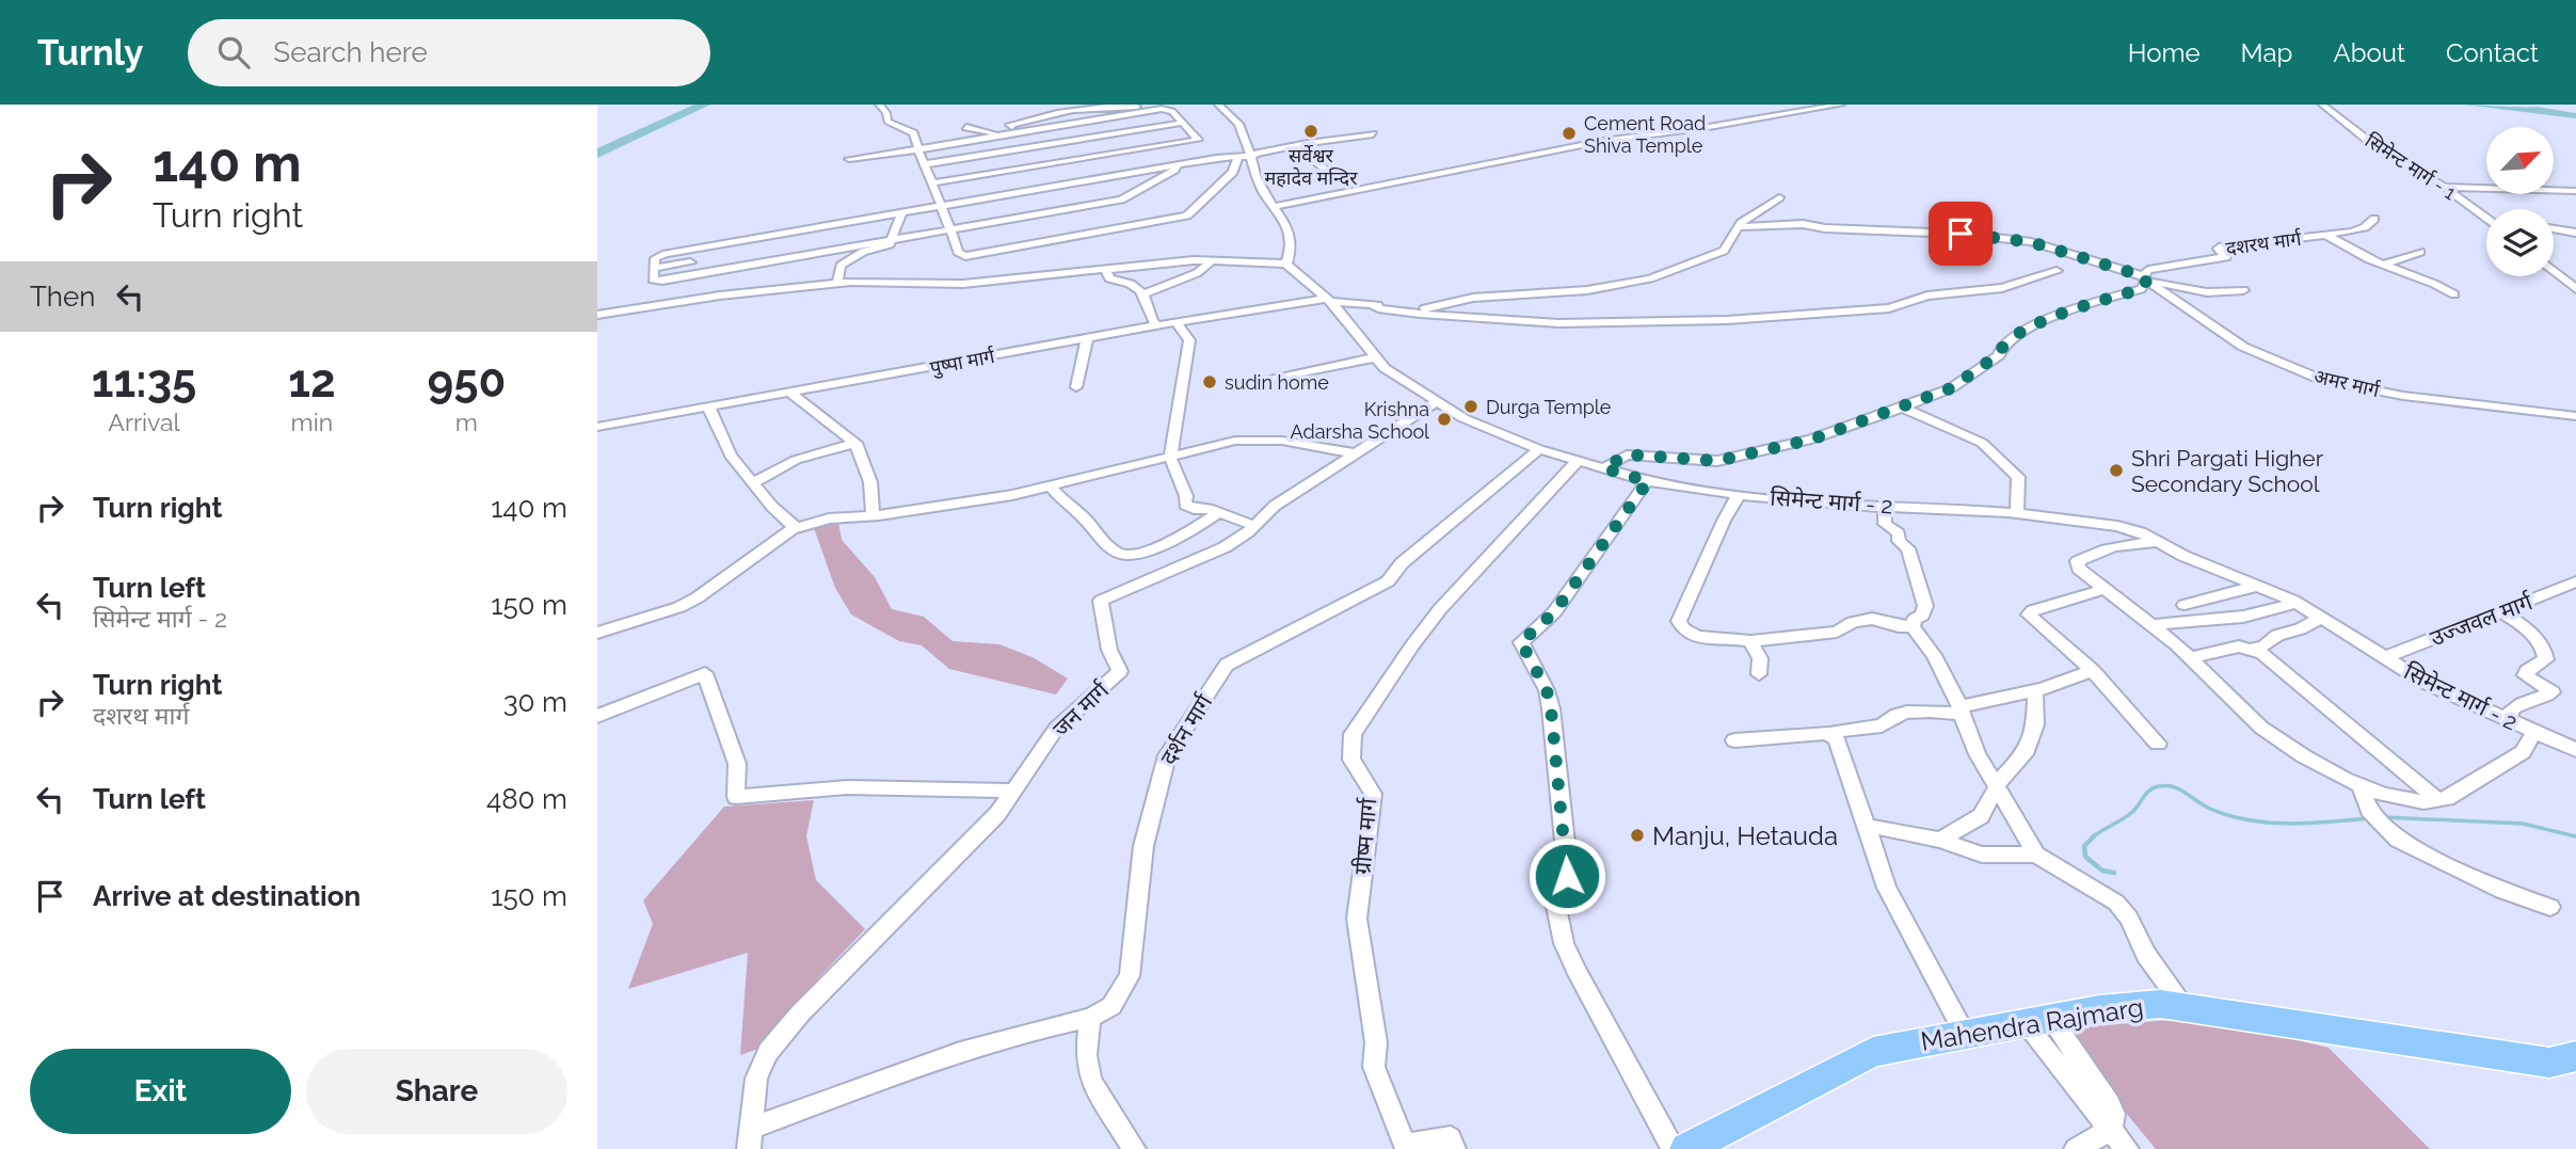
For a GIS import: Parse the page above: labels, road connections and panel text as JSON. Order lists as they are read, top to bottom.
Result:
{
  "streets": {
    "highway": ["Mahendra Rajmarg"],
    "street": [
      "सिमेन्ट मार्ग - 1",
      "दशरथ मार्ग",
      "पुष्पा मार्ग",
      "अमर मार्ग",
      "सिमेन्ट मार्ग - 2",
      "उज्जवल मार्ग",
      "जन मार्ग",
      "दर्शन मार्ग",
      "ग्रीष्म मार्ग"
    ]
  },
  "crossings": [
    ["दशरथ मार्ग", "अमर मार्ग"],
    ["दशरथ मार्ग", "सिमेन्ट मार्ग - 2"],
    ["पुष्पा मार्ग", "सिमेन्ट मार्ग - 2"],
    ["सिमेन्ट मार्ग - 2", "उज्जवल मार्ग"],
    ["सिमेन्ट मार्ग - 2", "जन मार्ग"],
    ["सिमेन्ट मार्ग - 2", "दर्शन मार्ग"],
    ["सिमेन्ट मार्ग - 2", "ग्रीष्म मार्ग"]
  ],
  "places": [
    "सर्वेश्वर महादेव मन्दिर",
    "Cement Road Shiva Temple",
    "sudin home",
    "Durga Temple",
    "Krishna Adarsha School",
    "Shri Pargati Higher Secondary School",
    "Manju, Hetauda"
  ],
  "north": "top right",
  "page": {
    "header": "Turnly",
    "search": "Search here",
    "nav": [
      "Home",
      "Map",
      "About",
      "Contact"
    ],
    "turn": ["140 m", "Turn right"],
    "then": "Then",
    "eta": [
      "11:35",
      "Arrival",
      "12",
      "min",
      "950",
      "m"
    ],
    "list": [
      {
        "name": "Turn right",
        "value": "140 m"
      },
      {
        "name": "Turn left",
        "note": "सिमेन्ट मार्ग - 2",
        "value": "150 m"
      },
      {
        "name": "Turn right",
        "note": "दशरथ मार्ग",
        "value": "30 m"
      },
      {
        "name": "Turn left",
        "value": "480 m"
      },
      {
        "name": "Arrive at destination",
        "value": "150 m"
      }
    ],
    "buttons": ["Exit", "Share"]
  }
}
